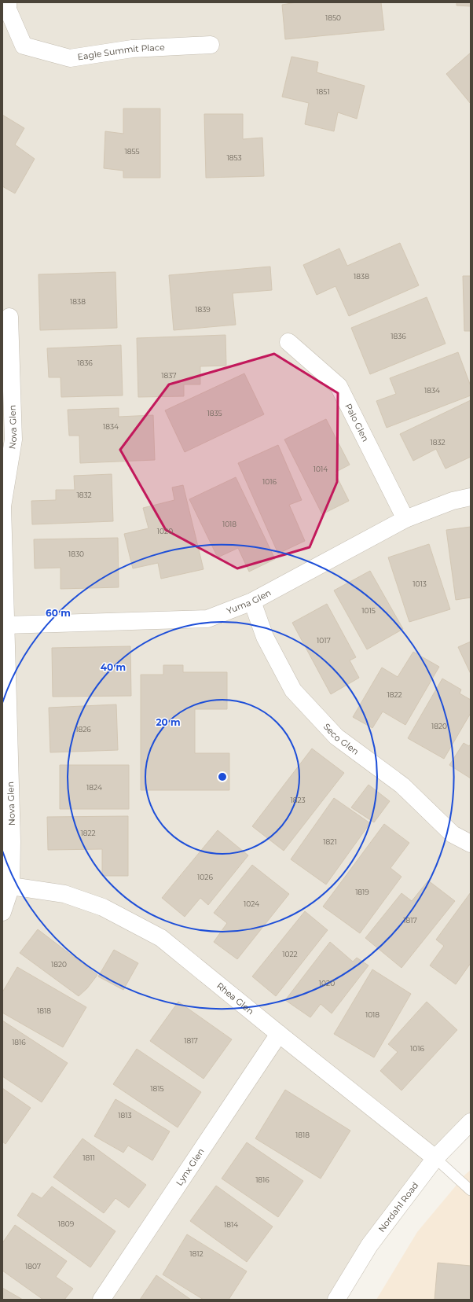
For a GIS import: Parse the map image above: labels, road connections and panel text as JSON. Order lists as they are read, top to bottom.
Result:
{
  "streets": {
    "street": [
      "Eagle Summit Place",
      "Palo Glen",
      "Nova Glen",
      "Yuma Glen",
      "Seco Glen",
      "Rhea Glen",
      "Lynx Glen",
      "Nordahl Road"
    ]
  },
  "crossings": [
    ["Palo Glen", "Yuma Glen"],
    ["Nova Glen", "Yuma Glen"],
    ["Nova Glen", "Rhea Glen"],
    ["Yuma Glen", "Seco Glen"],
    ["Rhea Glen", "Lynx Glen"],
    ["Rhea Glen", "Nordahl Road"]
  ],
  "house_numbers": [
    "1850",
    "1851",
    "1855",
    "1853",
    "1838",
    "1838",
    "1839",
    "1836",
    "1836",
    "1837",
    "1834",
    "1835",
    "1834",
    "1832",
    "1014",
    "1016",
    "1832",
    "1018",
    "1020",
    "1830",
    "1013",
    "1015",
    "1017",
    "1822",
    "1820",
    "1826",
    "1824",
    "1823",
    "1822",
    "1821",
    "1026",
    "1819",
    "1024",
    "1817",
    "1022",
    "1820",
    "1020",
    "1818",
    "1018",
    "1817",
    "1816",
    "1016",
    "1815",
    "1813",
    "1818",
    "1811",
    "1816",
    "1809",
    "1814",
    "1812",
    "1807"
  ],
  "rings": ["60 m", "40 m", "20 m"]
}
